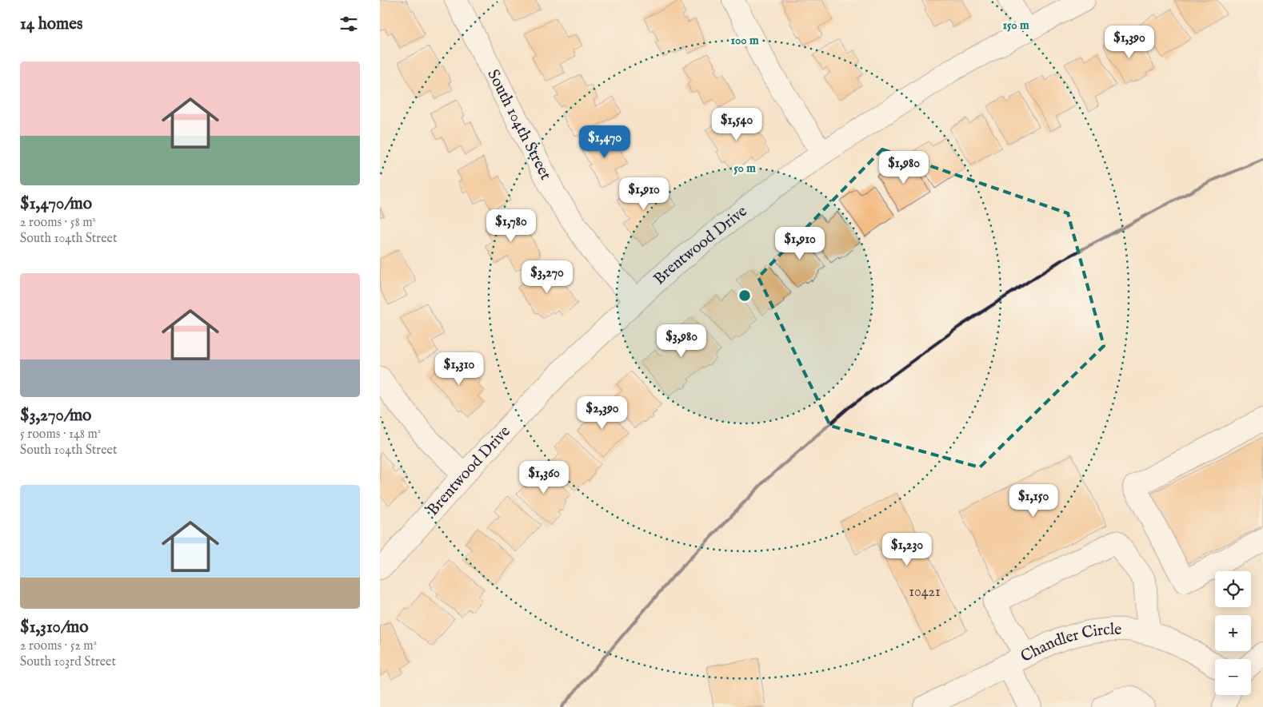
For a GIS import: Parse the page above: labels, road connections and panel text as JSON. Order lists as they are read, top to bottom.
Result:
{
  "streets": {
    "street": ["South 104th Street", "Brentwood Drive", "Chandler Circle"]
  },
  "crossings": [
    ["South 104th Street", "Brentwood Drive"]
  ],
  "house_numbers": ["10421"],
  "page": {
    "heading": "14 homes",
    "price": [
      "$1,390",
      "$1,540",
      "$1,470",
      "$1,980",
      "$1,910",
      "$1,780",
      "$1,910",
      "$3,270",
      "$3,980",
      "$1,310",
      "$2,390",
      "$1,360",
      "$1,150",
      "$1,230"
    ],
    "list": [
      {
        "name": "$1,470/mo",
        "note": "2 rooms · 58 m² · South 104th Street"
      },
      {
        "name": "$3,270/mo",
        "note": "5 rooms · 148 m² · South 104th Street"
      },
      {
        "name": "$1,310/mo",
        "note": "2 rooms · 52 m² · South 103rd Street"
      }
    ],
    "map_buttons": ["+", "−"]
  },
  "rings": ["150 m", "100 m", "50 m"]
}
